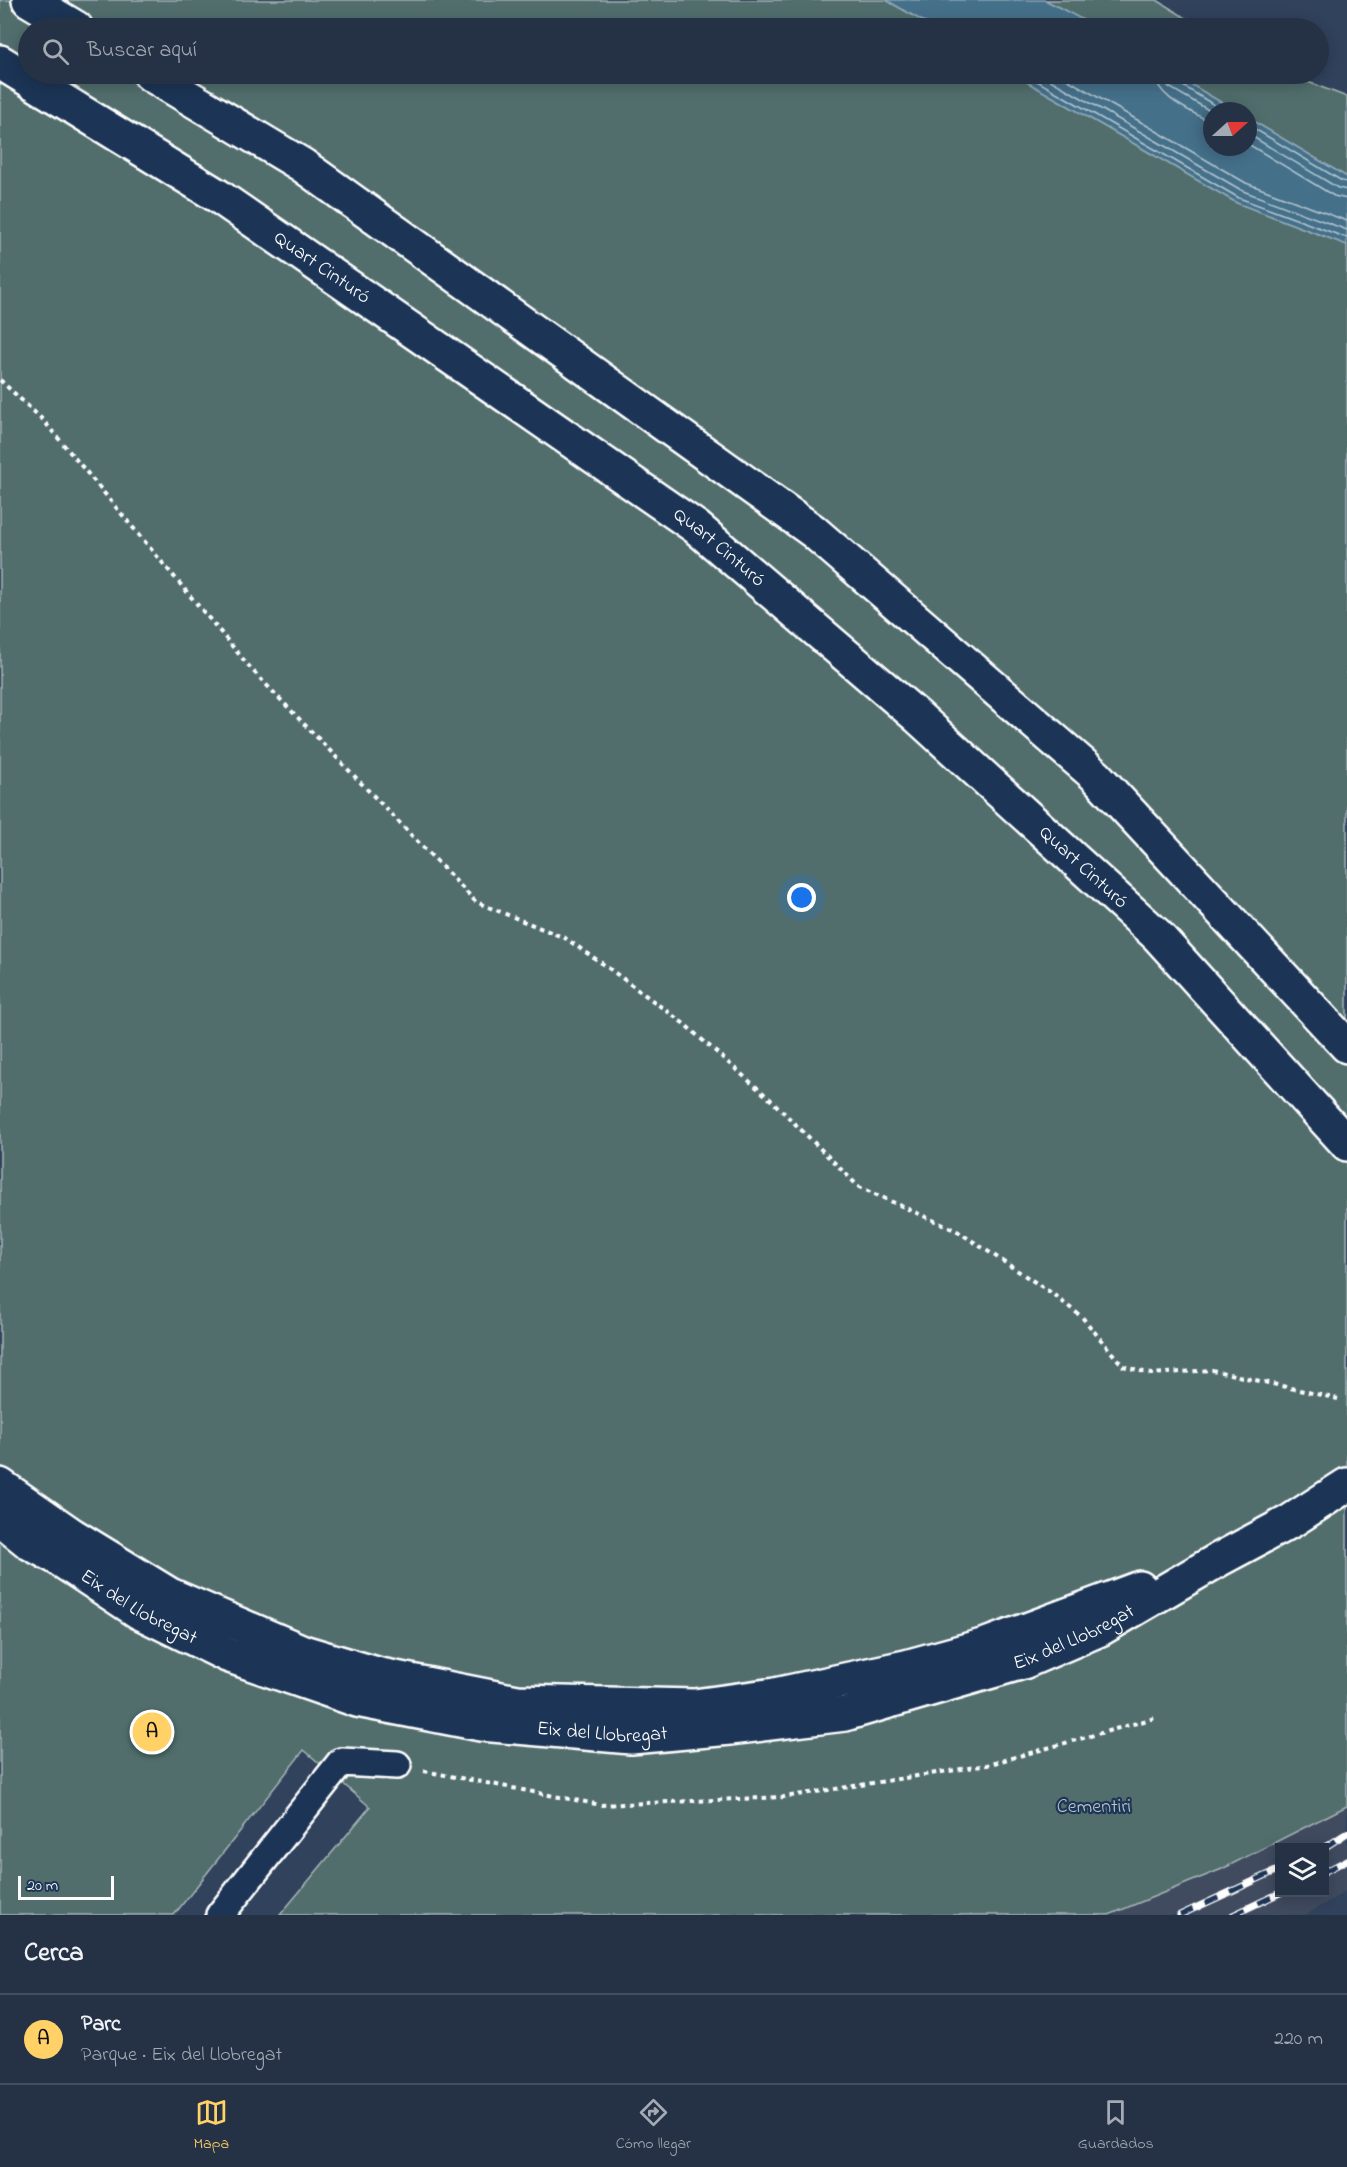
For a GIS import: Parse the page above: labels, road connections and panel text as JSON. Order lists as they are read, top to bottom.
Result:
{
  "streets": {
    "highway": ["Quart Cinturó", "Eix del Llobregat"]
  },
  "parks": ["Cementiri"],
  "scale_bar": "20 m",
  "north": "right",
  "page": {
    "search": "Buscar aquí",
    "pins": "A",
    "scale": "20 m",
    "heading": "Cerca",
    "list": [
      {
        "mark": "A",
        "name": "Parc",
        "note": "Parque · Eix del Llobregat",
        "value": "220 m"
      }
    ],
    "nav": ["Mapa", "Cómo llegar", "Guardados"]
  }
}
